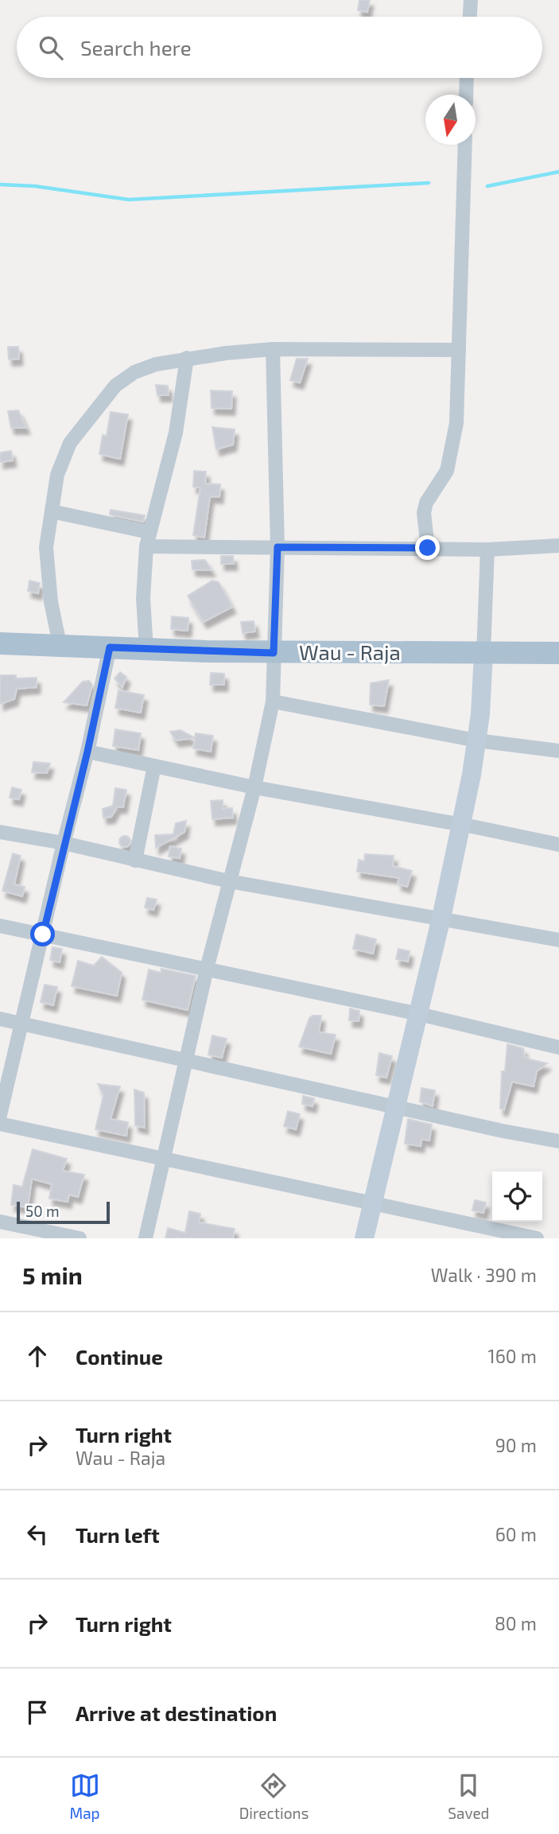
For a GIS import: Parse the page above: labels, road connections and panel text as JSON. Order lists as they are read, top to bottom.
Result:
{
  "streets": {
    "main road": ["Wau - Raja"]
  },
  "scale_bar": "50 m",
  "north": "bottom",
  "page": {
    "search": "Search here",
    "scale": "50 m",
    "heading": ["5 min", "Walk · 390 m"],
    "list": [
      ["Continue", "160 m"],
      ["Turn right", "Wau - Raja", "90 m"],
      ["Turn left", "60 m"],
      ["Turn right", "80 m"],
      "Arrive at destination"
    ],
    "nav": ["Map", "Directions", "Saved"]
  }
}
